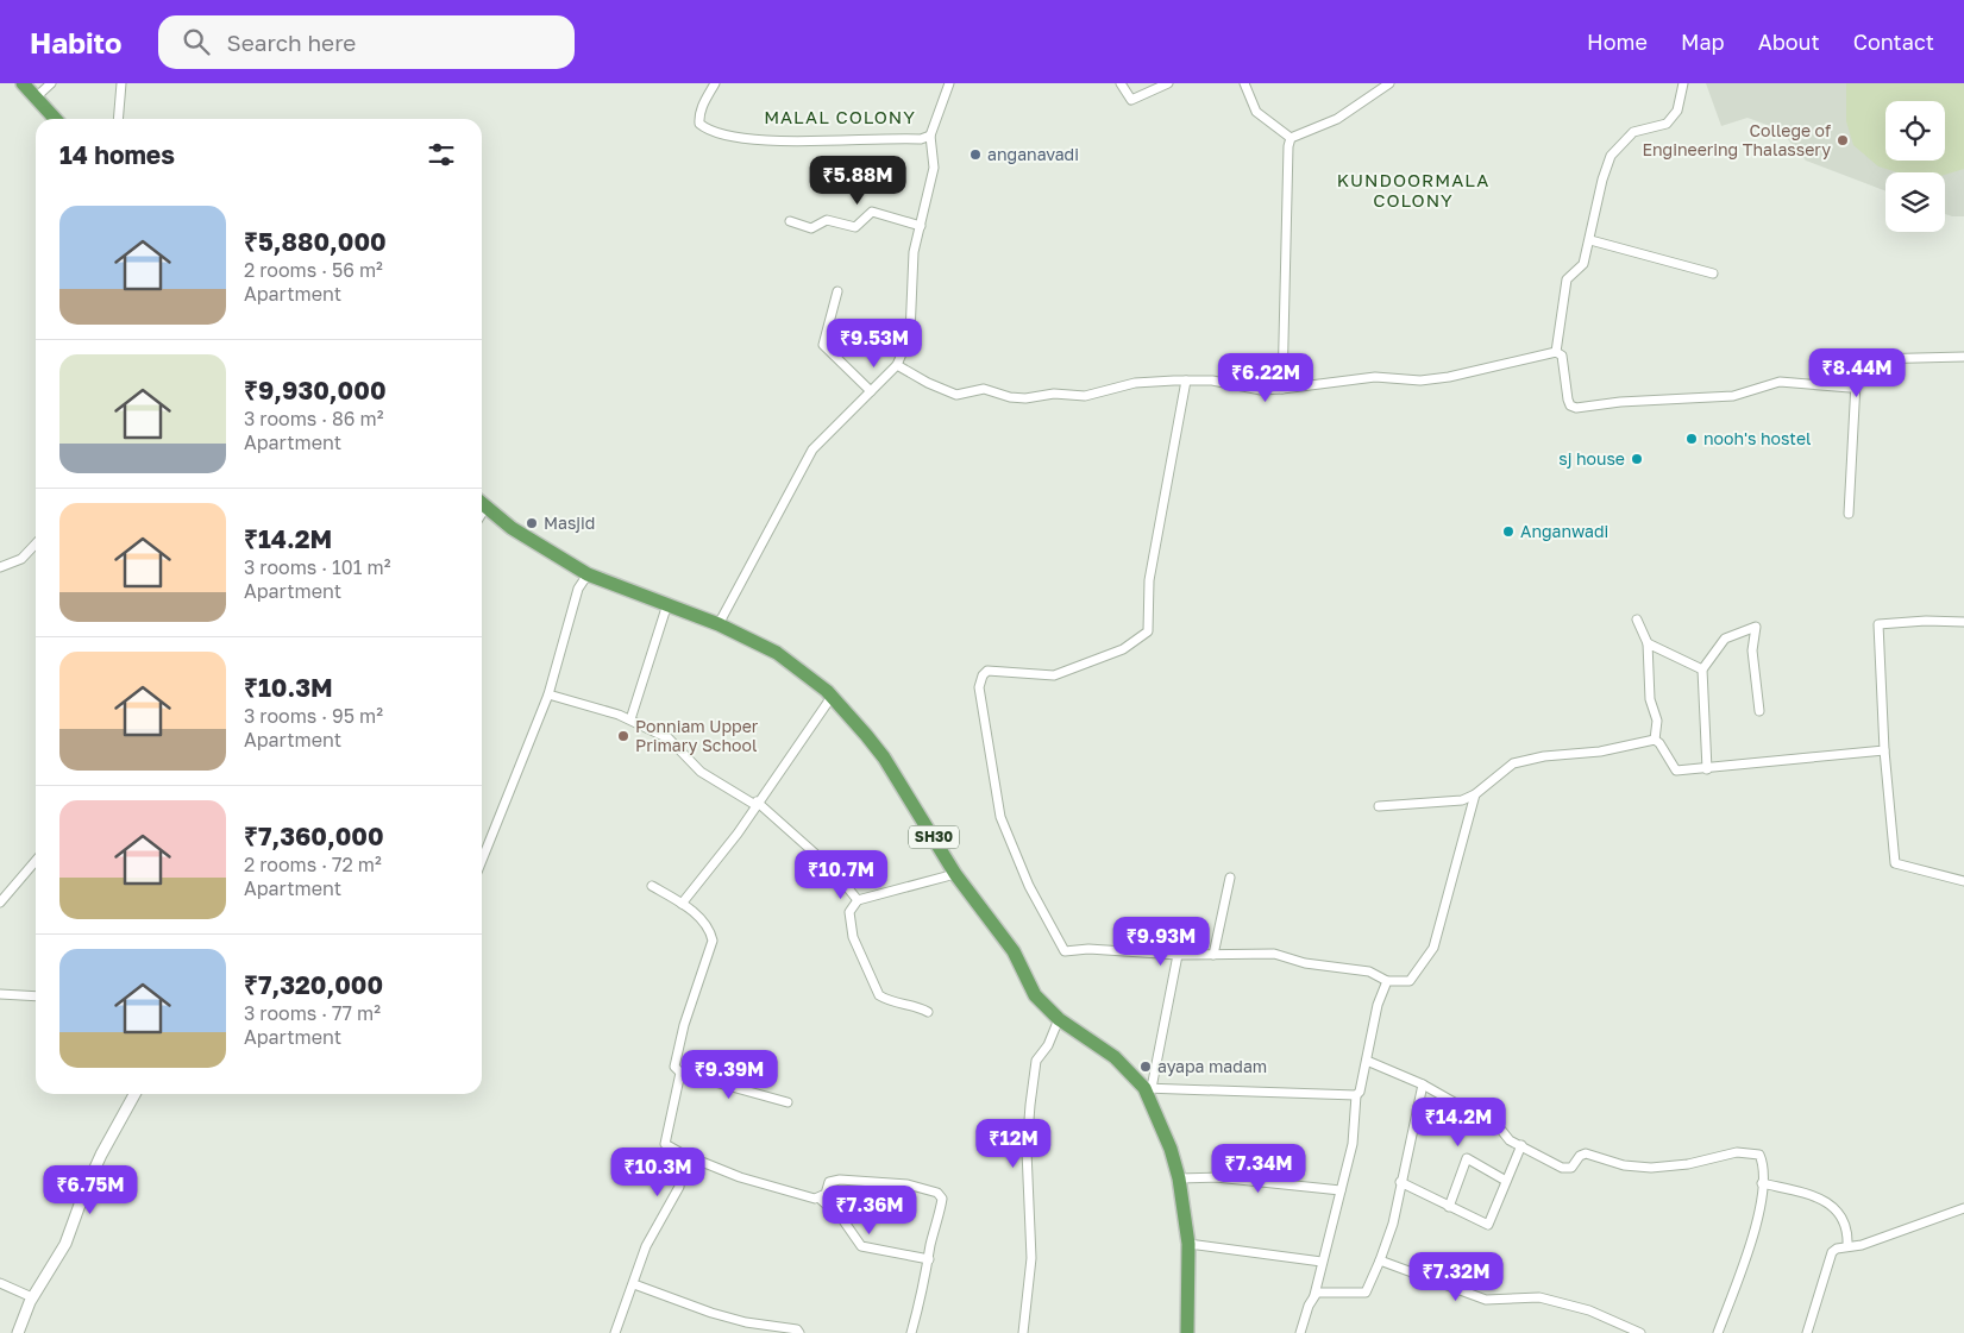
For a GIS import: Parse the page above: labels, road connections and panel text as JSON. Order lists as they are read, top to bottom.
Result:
{
  "streets": {
    "main road": ["SH30"]
  },
  "districts": ["MALAL COLONY", "KUNDOORMALA COLONY"],
  "places": [
    "College of Engineering Thalassery",
    "anganavadi",
    "nooh's hostel",
    "sj house",
    "Masjid",
    "Anganwadi",
    "Ponniam Upper Primary School",
    "ayapa madam"
  ],
  "page": {
    "header": "Habito",
    "search": "Search here",
    "nav": [
      "Home",
      "Map",
      "About",
      "Contact"
    ],
    "heading": "14 homes",
    "price": [
      "₹5.88M",
      "₹9.53M",
      "₹8.44M",
      "₹6.22M",
      "₹10.7M",
      "₹9.93M",
      "₹9.39M",
      "₹14.2M",
      "₹12M",
      "₹7.34M",
      "₹10.3M",
      "₹6.75M",
      "₹7.36M",
      "₹7.32M"
    ],
    "list": [
      {
        "name": "₹5,880,000",
        "note": "2 rooms · 56 m² · Apartment"
      },
      {
        "name": "₹9,930,000",
        "note": "3 rooms · 86 m² · Apartment"
      },
      {
        "name": "₹14.2M",
        "note": "3 rooms · 101 m² · Apartment"
      },
      {
        "name": "₹10.3M",
        "note": "3 rooms · 95 m² · Apartment"
      },
      {
        "name": "₹7,360,000",
        "note": "2 rooms · 72 m² · Apartment"
      },
      {
        "name": "₹7,320,000",
        "note": "3 rooms · 77 m² · Apartment"
      }
    ]
  }
}
